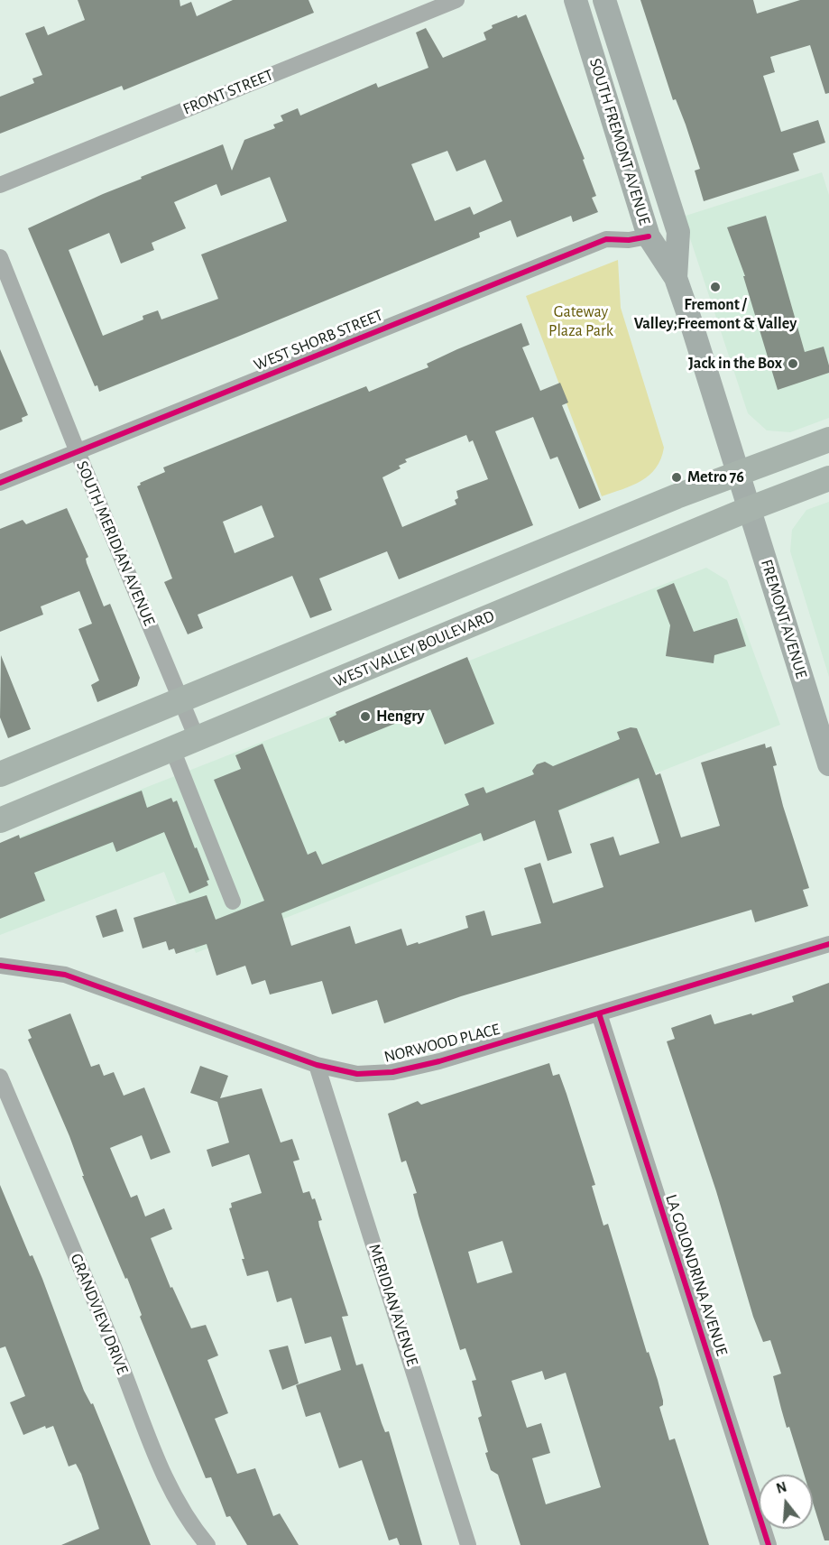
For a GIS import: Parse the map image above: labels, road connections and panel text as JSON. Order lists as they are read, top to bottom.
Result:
{
  "streets": {
    "main road": ["SOUTH FREMONT AVENUE", "FREMONT AVENUE", "WEST VALLEY BOULEVARD"],
    "street": [
      "FRONT STREET",
      "WEST SHORB STREET",
      "SOUTH MERIDIAN AVENUE",
      "NORWOOD PLACE",
      "LA GOLONDRINA AVENUE",
      "MERIDIAN AVENUE",
      "GRANDVIEW DRIVE"
    ]
  },
  "crossings": [
    ["SOUTH FREMONT AVENUE", "WEST SHORB STREET"],
    ["SOUTH FREMONT AVENUE", "FREMONT AVENUE"],
    ["WEST SHORB STREET", "SOUTH MERIDIAN AVENUE"],
    ["SOUTH MERIDIAN AVENUE", "WEST VALLEY BOULEVARD"],
    ["FREMONT AVENUE", "WEST VALLEY BOULEVARD"],
    ["NORWOOD PLACE", "LA GOLONDRINA AVENUE"],
    ["NORWOOD PLACE", "MERIDIAN AVENUE"]
  ],
  "parks": ["Gateway Plaza Park"],
  "places": [
    "Fremont / Valley;Freemont & Valley",
    "Jack in the Box",
    "Metro 76",
    "Hengry"
  ],
  "north": "top"
}
